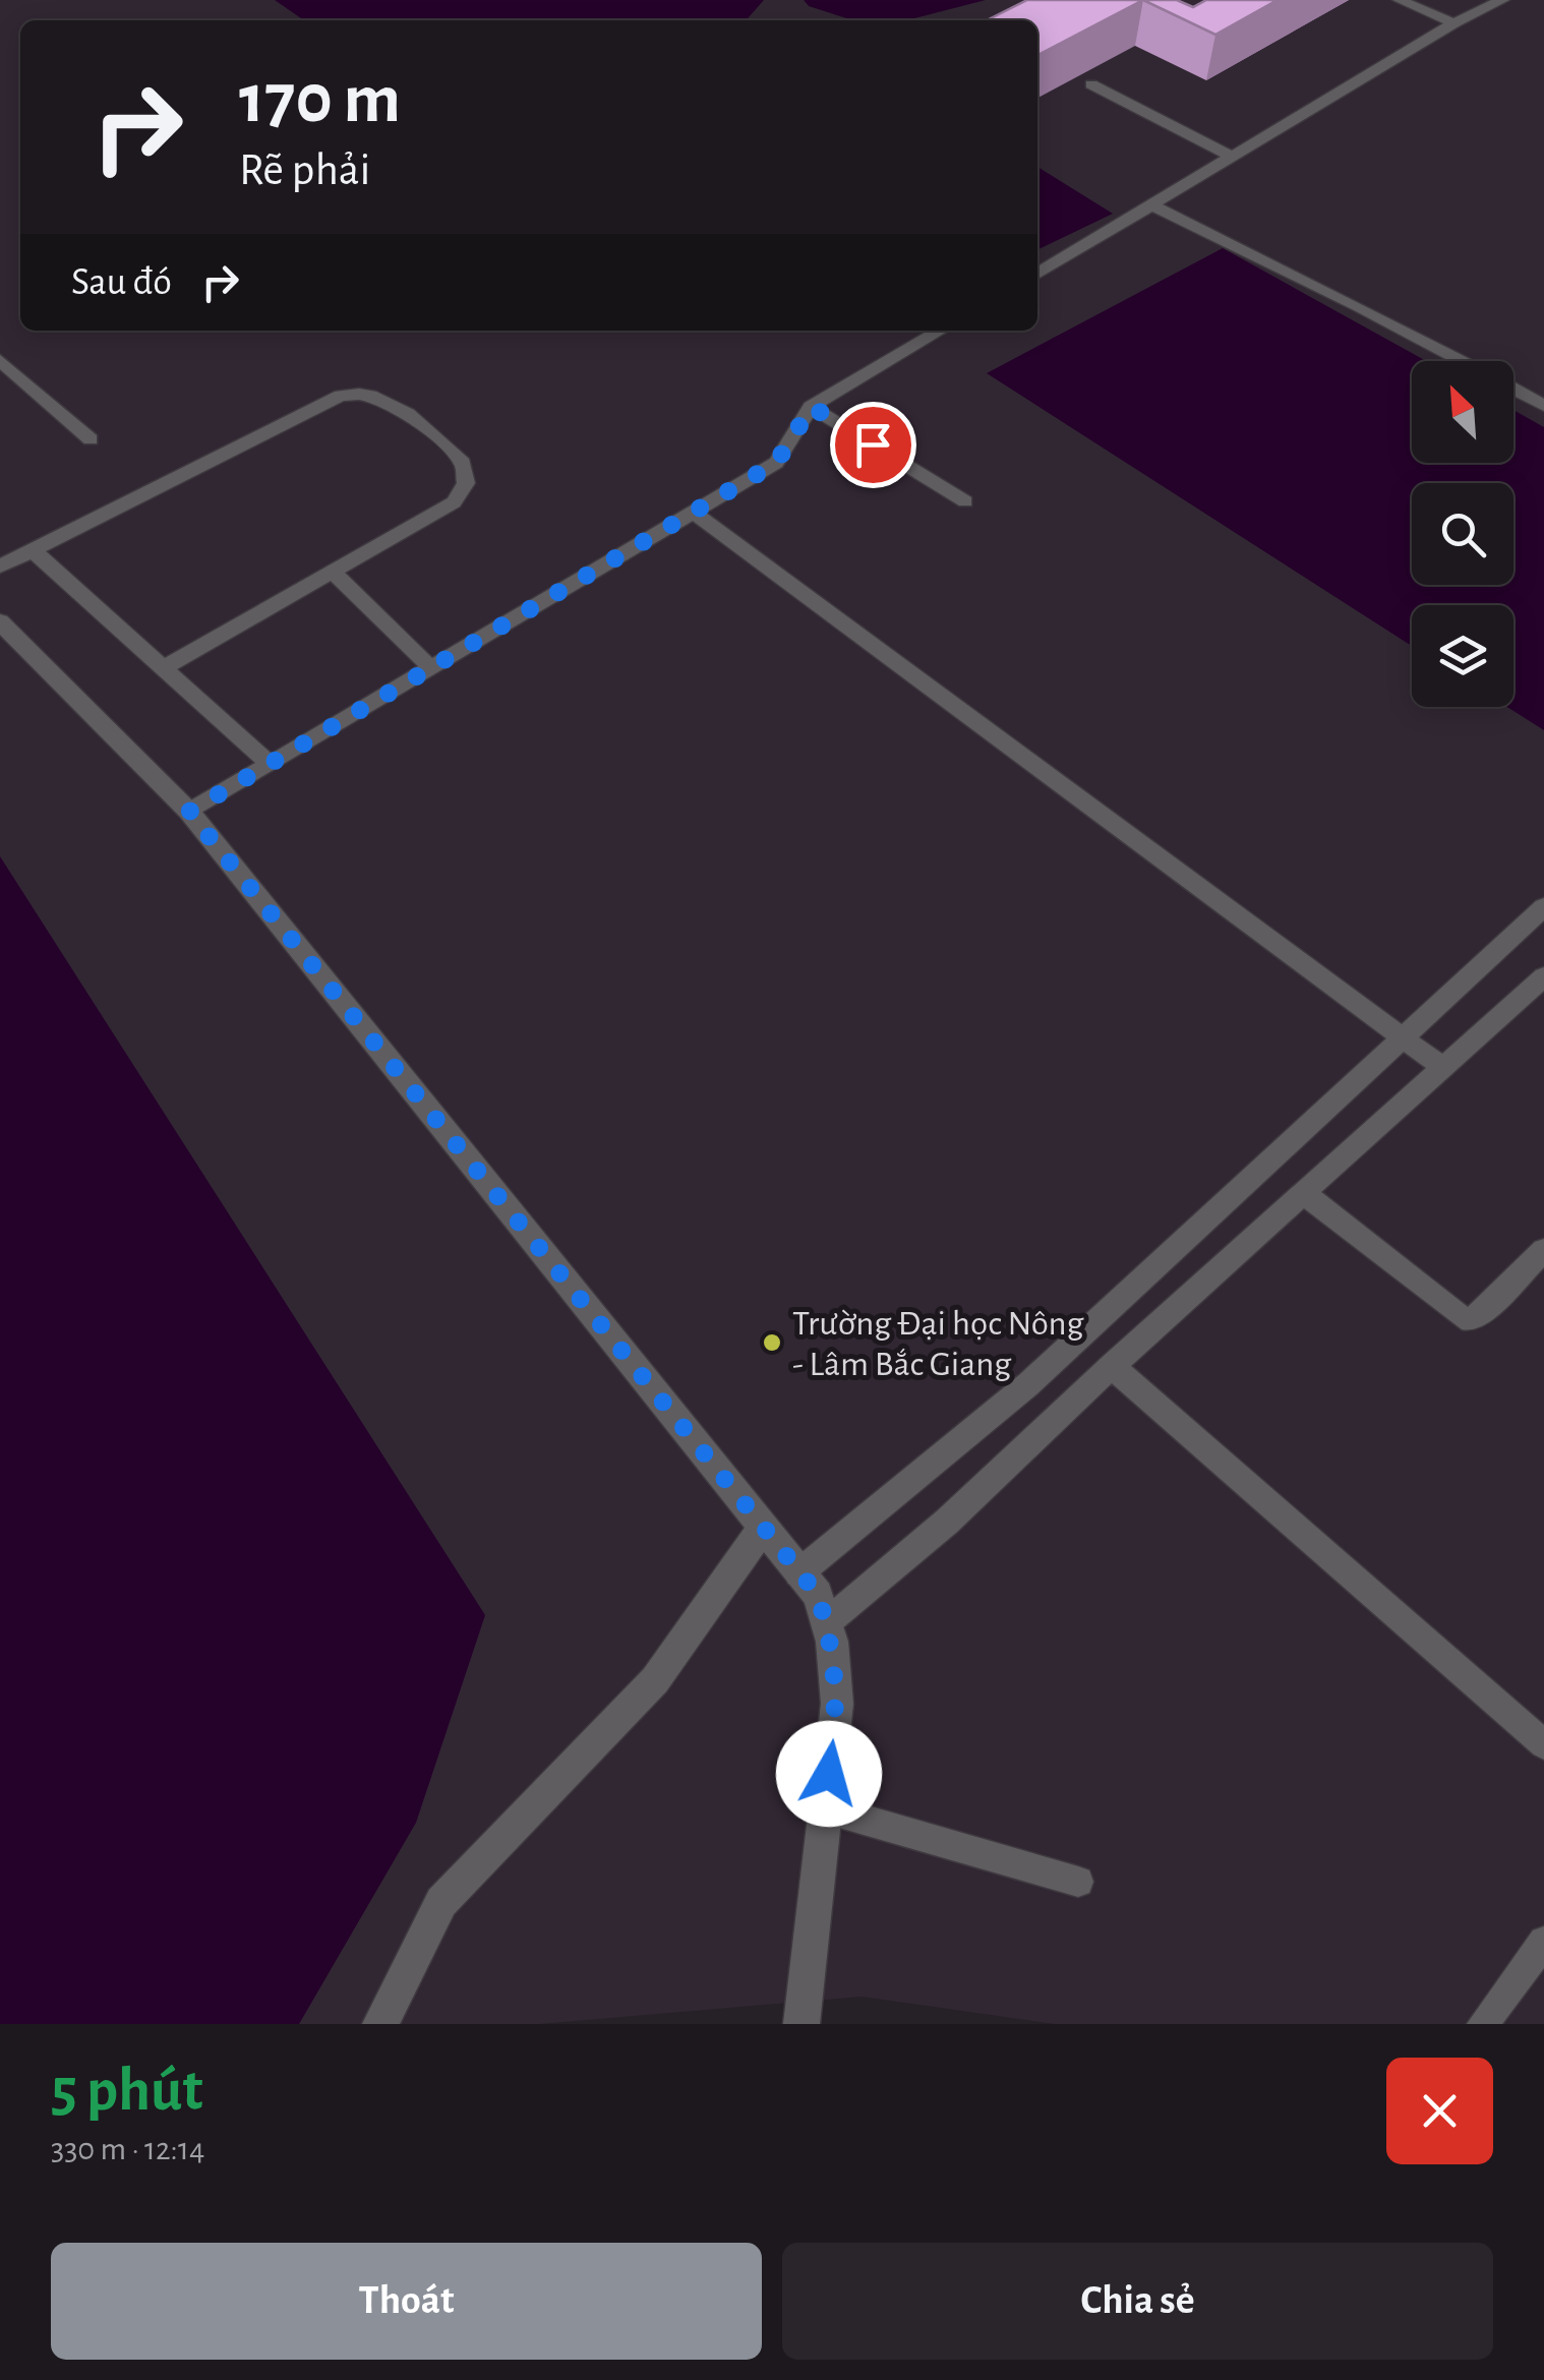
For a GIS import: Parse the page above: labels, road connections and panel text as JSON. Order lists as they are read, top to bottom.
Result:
{
  "places": ["Trường Đại học Nông - Lâm Bắc Giang"],
  "north": "top left",
  "page": {
    "turn": ["170 m", "Rẽ phải"],
    "then": "Sau đó",
    "heading": ["5 phút", "330 m · 12:14"],
    "buttons": ["Thoát", "Chia sẻ"]
  }
}
